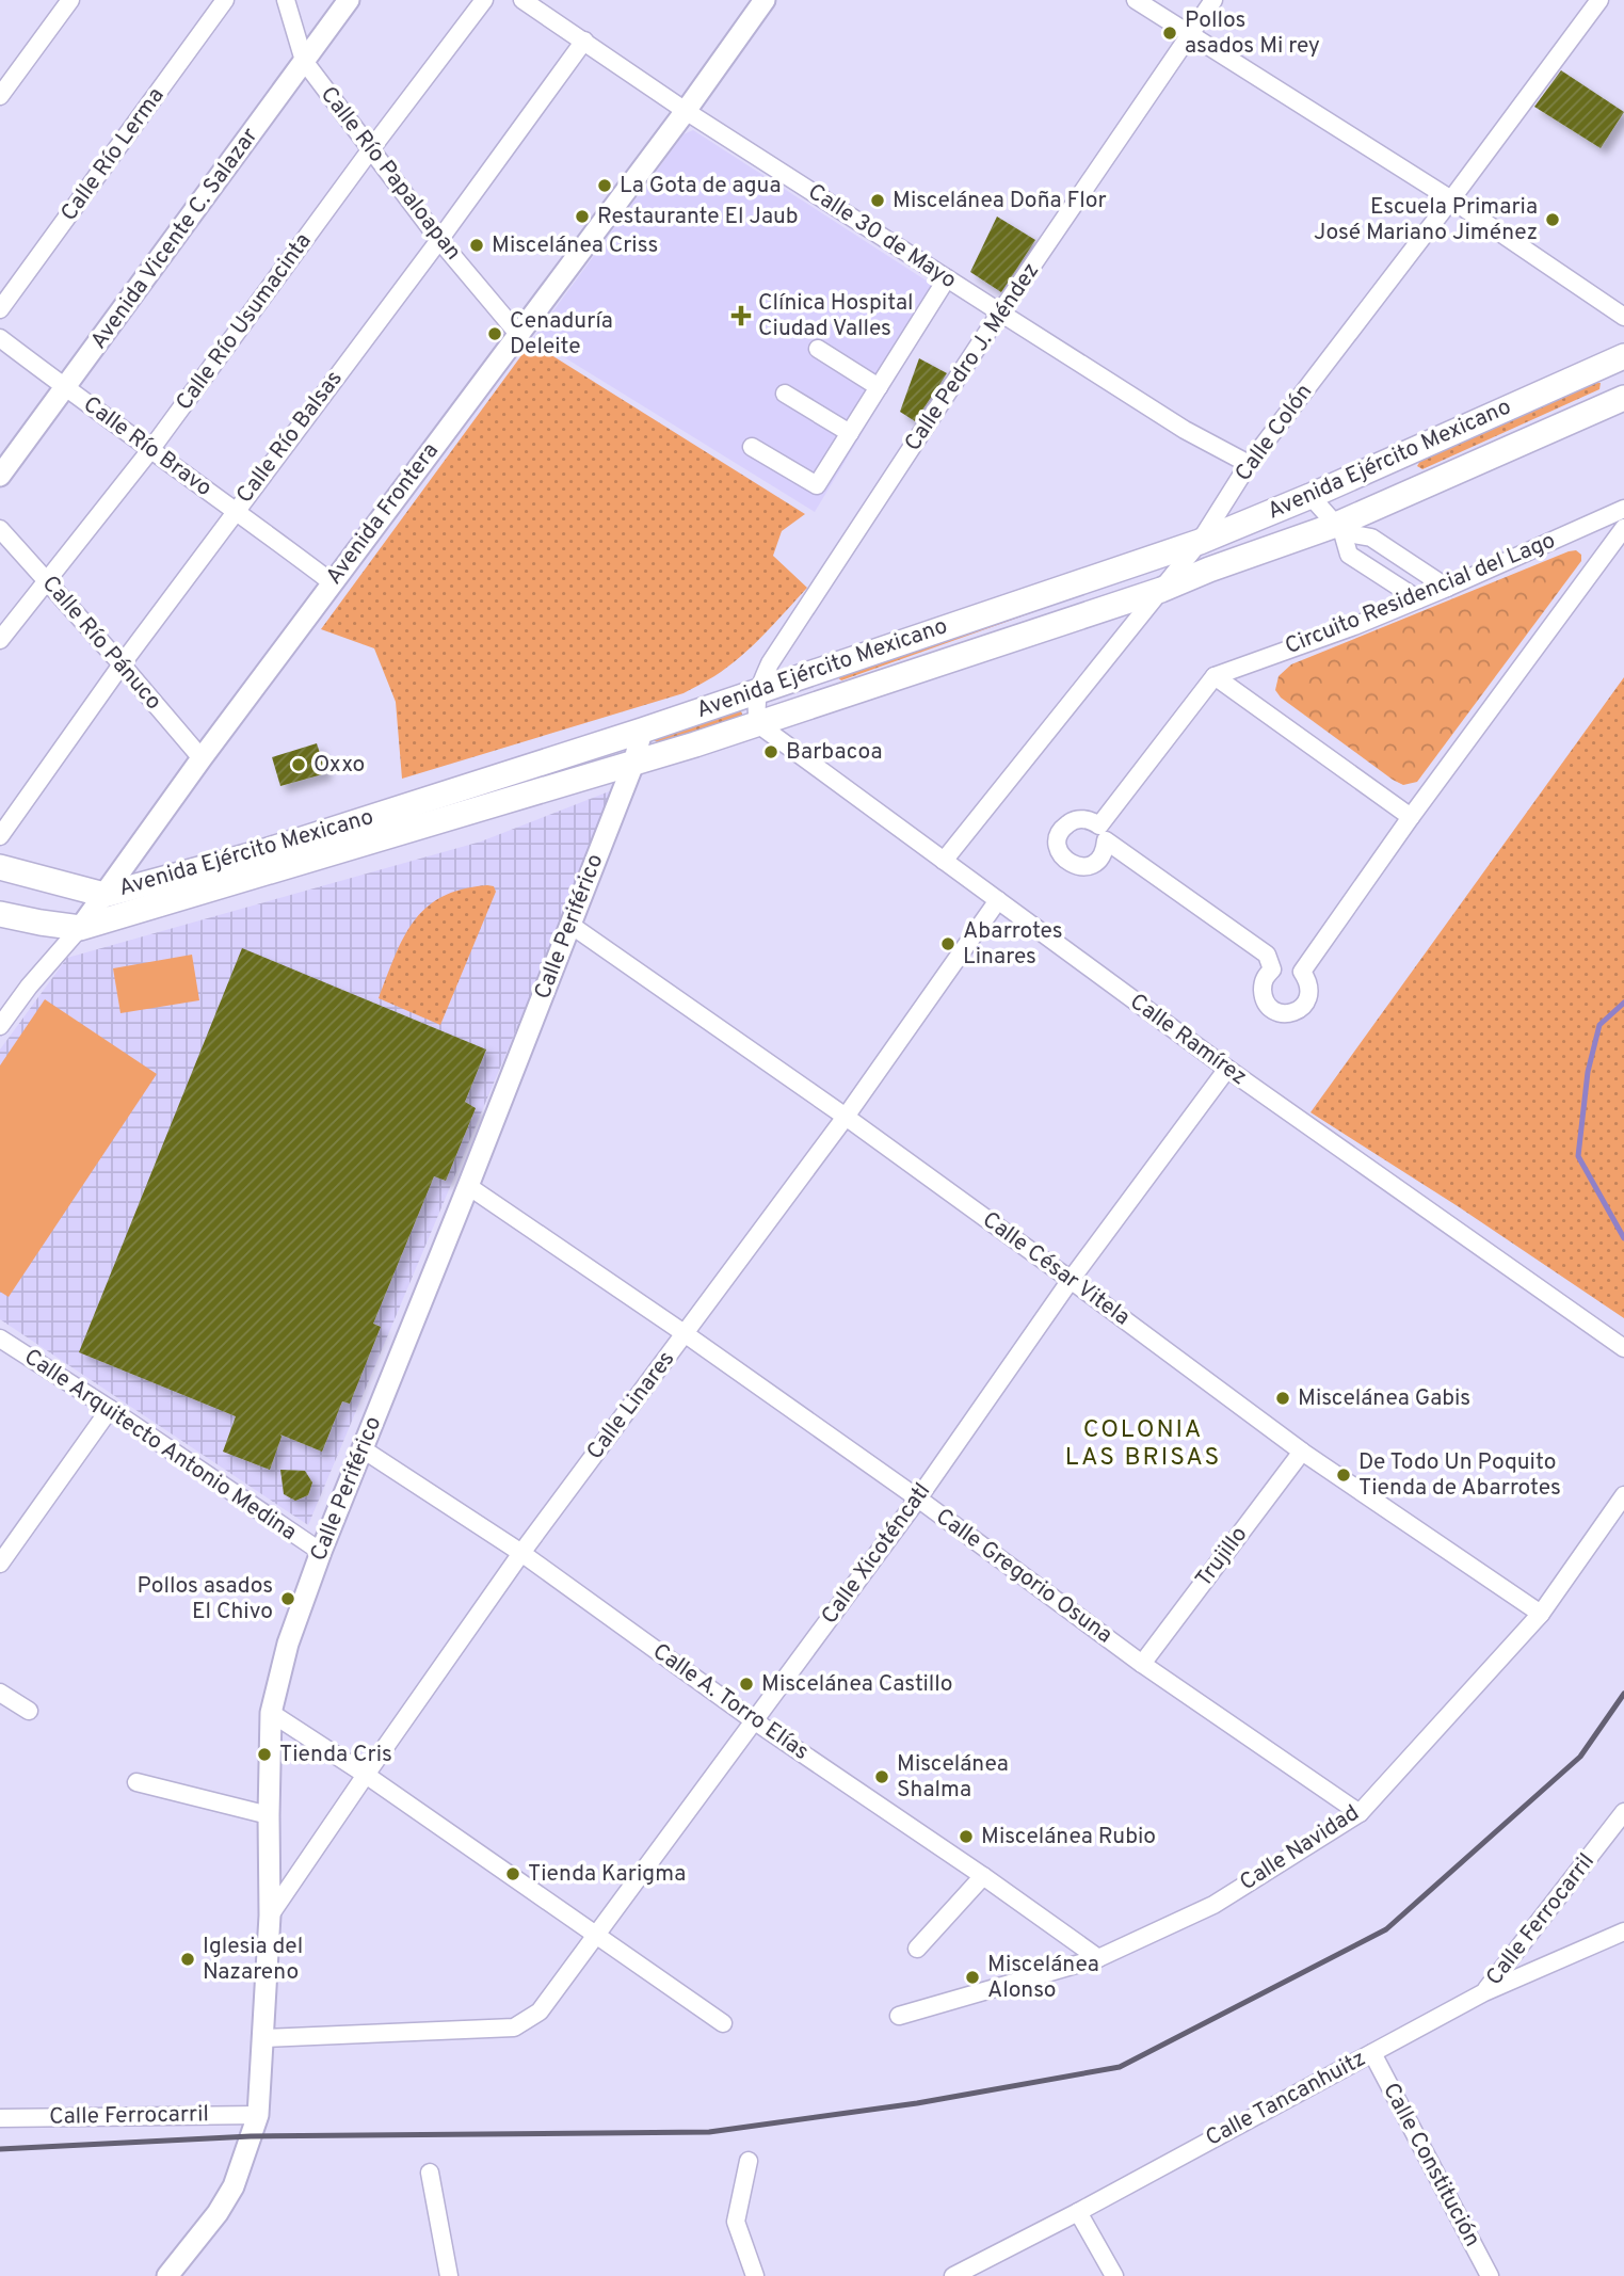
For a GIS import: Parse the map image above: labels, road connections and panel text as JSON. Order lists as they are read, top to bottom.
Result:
{
  "streets": {
    "main road": ["Avenida Ejército Mexicano"],
    "street": [
      "Calle Río Lerma",
      "Calle Río Papaloapan",
      "Calle 30 de Mayo",
      "Avenida Vicente C. Salazar",
      "Calle Río Usumacinta",
      "Calle Pedro J. Méndez",
      "Calle Colón",
      "Calle Río Balsas",
      "Calle Río Bravo",
      "Avenida Frontera",
      "Circuito Residencial del Lago",
      "Calle Río Pánuco",
      "Calle Periférico",
      "Calle Ramírez",
      "Calle César Vitela",
      "Calle Linares",
      "Calle Arquitecto Antonio Medina",
      "Calle Xicoténcatl",
      "Trujillo",
      "Calle Gregorio Osuna",
      "Calle A. Torro Elías",
      "Calle Navidad",
      "Calle Ferrocarril",
      "Calle Tancanhuitz",
      "Calle Constitución"
    ]
  },
  "crossings": [
    ["Calle Río Papaloapan", "Avenida Vicente C. Salazar"],
    ["Calle Río Papaloapan", "Calle Río Usumacinta"],
    ["Calle Río Papaloapan", "Calle Río Balsas"],
    ["Calle Río Papaloapan", "Avenida Frontera"],
    ["Calle 30 de Mayo", "Calle Pedro J. Méndez"],
    ["Calle 30 de Mayo", "Calle Colón"],
    ["Calle 30 de Mayo", "Calle Río Balsas"],
    ["Calle 30 de Mayo", "Avenida Frontera"],
    ["Avenida Vicente C. Salazar", "Calle Río Bravo"],
    ["Calle Río Usumacinta", "Calle Río Bravo"],
    ["Calle Río Usumacinta", "Calle Río Pánuco"],
    ["Calle Pedro J. Méndez", "Avenida Ejército Mexicano"],
    ["Calle Pedro J. Méndez", "Calle Ramírez"],
    ["Calle Colón", "Avenida Ejército Mexicano"],
    ["Calle Colón", "Calle Ramírez"],
    ["Calle Río Balsas", "Calle Río Bravo"],
    ["Calle Río Balsas", "Calle Río Pánuco"],
    ["Calle Río Bravo", "Avenida Frontera"],
    ["Avenida Ejército Mexicano", "Avenida Frontera"],
    ["Avenida Ejército Mexicano", "Calle Periférico"],
    ["Avenida Ejército Mexicano", "Calle Ramírez"],
    ["Avenida Frontera", "Calle Río Pánuco"],
    ["Calle Periférico", "Calle César Vitela"],
    ["Calle Periférico", "Calle Linares"],
    ["Calle Periférico", "Calle Arquitecto Antonio Medina"],
    ["Calle Periférico", "Calle Xicoténcatl"],
    ["Calle Periférico", "Calle Gregorio Osuna"],
    ["Calle Periférico", "Calle A. Torro Elías"],
    ["Calle Periférico", "Calle Ferrocarril"],
    ["Calle Ramírez", "Calle Linares"],
    ["Calle Ramírez", "Calle Xicoténcatl"],
    ["Calle César Vitela", "Calle Linares"],
    ["Calle César Vitela", "Calle Xicoténcatl"],
    ["Calle César Vitela", "Trujillo"],
    ["Calle César Vitela", "Calle Navidad"],
    ["Calle Linares", "Calle Gregorio Osuna"],
    ["Calle Linares", "Calle A. Torro Elías"],
    ["Calle Xicoténcatl", "Calle Gregorio Osuna"],
    ["Calle Xicoténcatl", "Calle A. Torro Elías"],
    ["Trujillo", "Calle Gregorio Osuna"],
    ["Calle Gregorio Osuna", "Calle Navidad"],
    ["Calle A. Torro Elías", "Calle Navidad"],
    ["Calle Ferrocarril", "Calle Tancanhuitz"],
    ["Calle Tancanhuitz", "Calle Constitución"]
  ],
  "districts": ["COLONIA LAS BRISAS"],
  "places": {
    "other": [
      "Pollos asados Mi rey",
      "La Gota de agua",
      "Miscelánea Doña Flor",
      "Restaurante El Jaub",
      "Escuela Primaria José Mariano Jiménez",
      "Miscelánea Criss",
      "Cenaduría Deleite",
      "Barbacoa",
      "Oxxo",
      "Abarrotes Linares",
      "Miscelánea Gabis",
      "De Todo Un Poquito Tienda de Abarrotes",
      "Pollos asados El Chivo",
      "Miscelánea Castillo",
      "Tienda Cris",
      "Miscelánea Shalma",
      "Miscelánea Rubio",
      "Tienda Karigma",
      "Iglesia del Nazareno",
      "Miscelánea Alonso"
    ],
    "health": ["Clínica Hospital Ciudad Valles"]
  }
}
